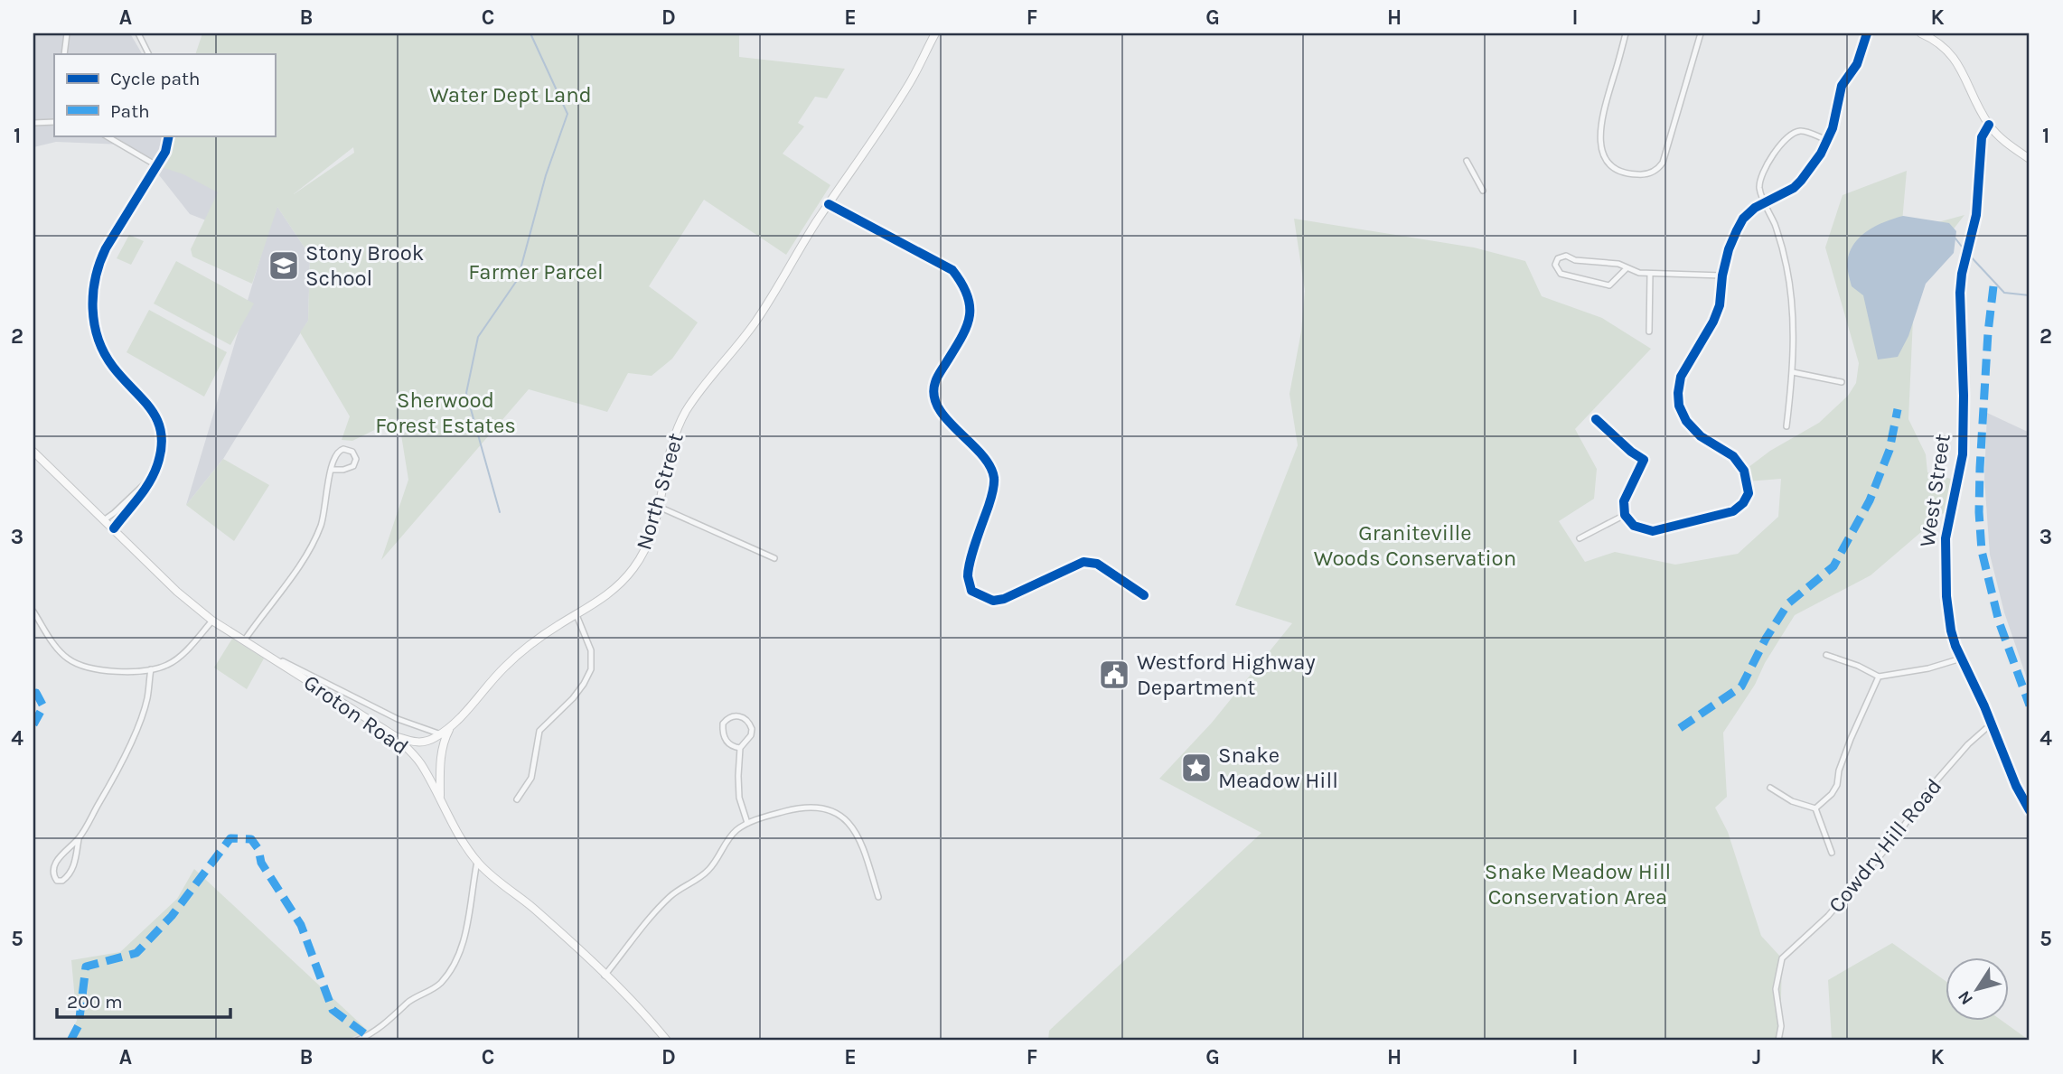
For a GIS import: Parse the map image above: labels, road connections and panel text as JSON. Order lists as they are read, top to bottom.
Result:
{
  "streets": {
    "main road": ["North Street", "Groton Road"],
    "street": ["West Street", "Cowdry Hill Road"]
  },
  "crossings": [
    ["West Street", "Cowdry Hill Road"],
    ["North Street", "Groton Road"]
  ],
  "parks": [
    "Water Dept Land",
    "Farmer Parcel",
    "Sherwood Forest Estates",
    "Graniteville Woods Conservation",
    "Snake Meadow Hill Conservation Area"
  ],
  "places": {
    "school or university": ["Stony Brook School"],
    "public building": ["Westford Highway Department"],
    "place": ["Snake Meadow Hill"]
  },
  "legend": ["Cycle path", "Path"],
  "scale_bar": "200 m",
  "north": "bottom left",
  "grid": {
    "columns": [
      "A",
      "B",
      "C",
      "D",
      "E",
      "F",
      "G",
      "H",
      "I",
      "J",
      "K"
    ],
    "rows": [
      "1",
      "2",
      "3",
      "4",
      "5"
    ]
  }
}
